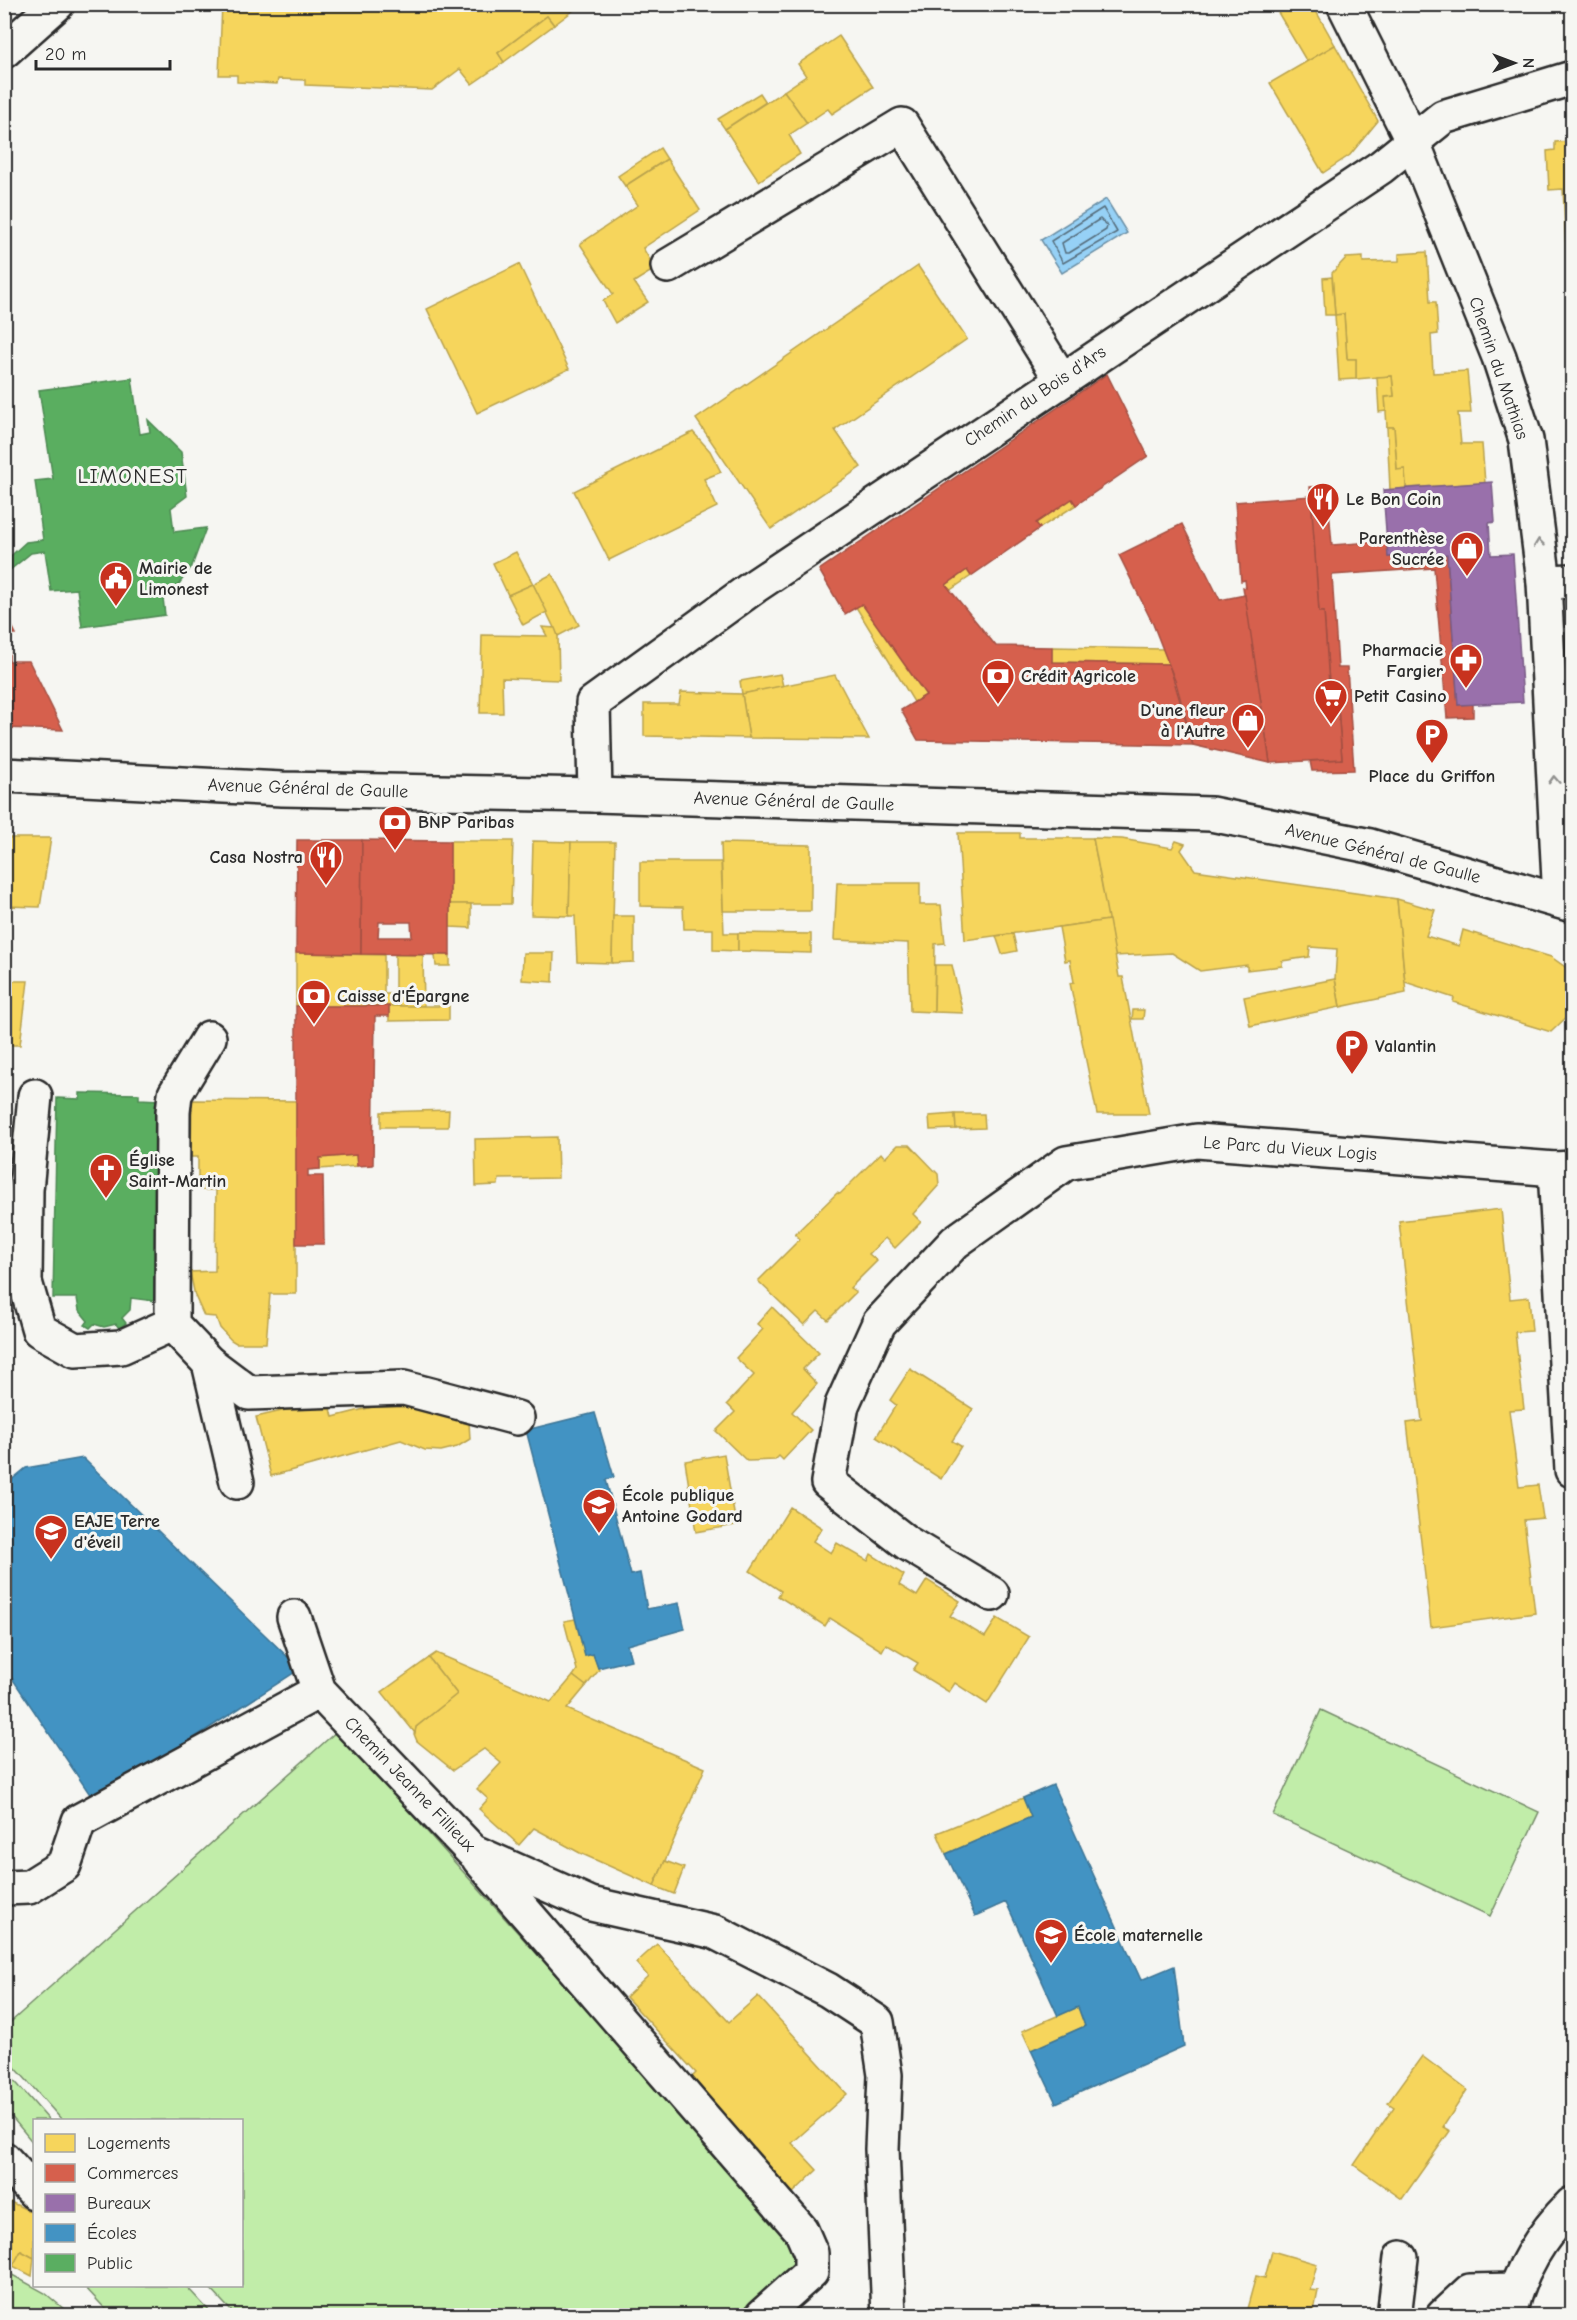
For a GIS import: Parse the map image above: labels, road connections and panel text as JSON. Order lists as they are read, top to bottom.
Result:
{
  "streets": {
    "street": [
      "Chemin du Mathias",
      "Chemin du Bois d'Ars",
      "Avenue Général de Gaulle",
      "Le Parc du Vieux Logis",
      "Chemin Jeanne Fillieux"
    ]
  },
  "crossings": [
    ["Chemin du Mathias", "Chemin du Bois d'Ars"],
    ["Chemin du Mathias", "Avenue Général de Gaulle"],
    ["Chemin du Bois d'Ars", "Avenue Général de Gaulle"]
  ],
  "one_way": ["Chemin du Mathias"],
  "districts": ["LIMONEST"],
  "places": {
    "restaurant": ["Le Bon Coin", "Casa Nostra"],
    "shop": ["Parenthèse Sucrée", "D'une fleur à l'Autre"],
    "public building": ["Mairie de Limonest"],
    "pharmacy": ["Pharmacie Fargier"],
    "bank": ["Crédit Agricole", "BNP Paribas", "Caisse d'Épargne"],
    "supermarket": ["Petit Casino"],
    "parking": ["Place du Griffon", "Valantin"],
    "church": ["Église Saint-Martin"],
    "school or university": ["École publique Antoine Godard", "EAJE Terre d'éveil", "École maternelle"]
  },
  "legend": [
    "Logements",
    "Commerces",
    "Bureaux",
    "Écoles",
    "Public"
  ],
  "scale_bar": "20 m",
  "north": "right"
}
